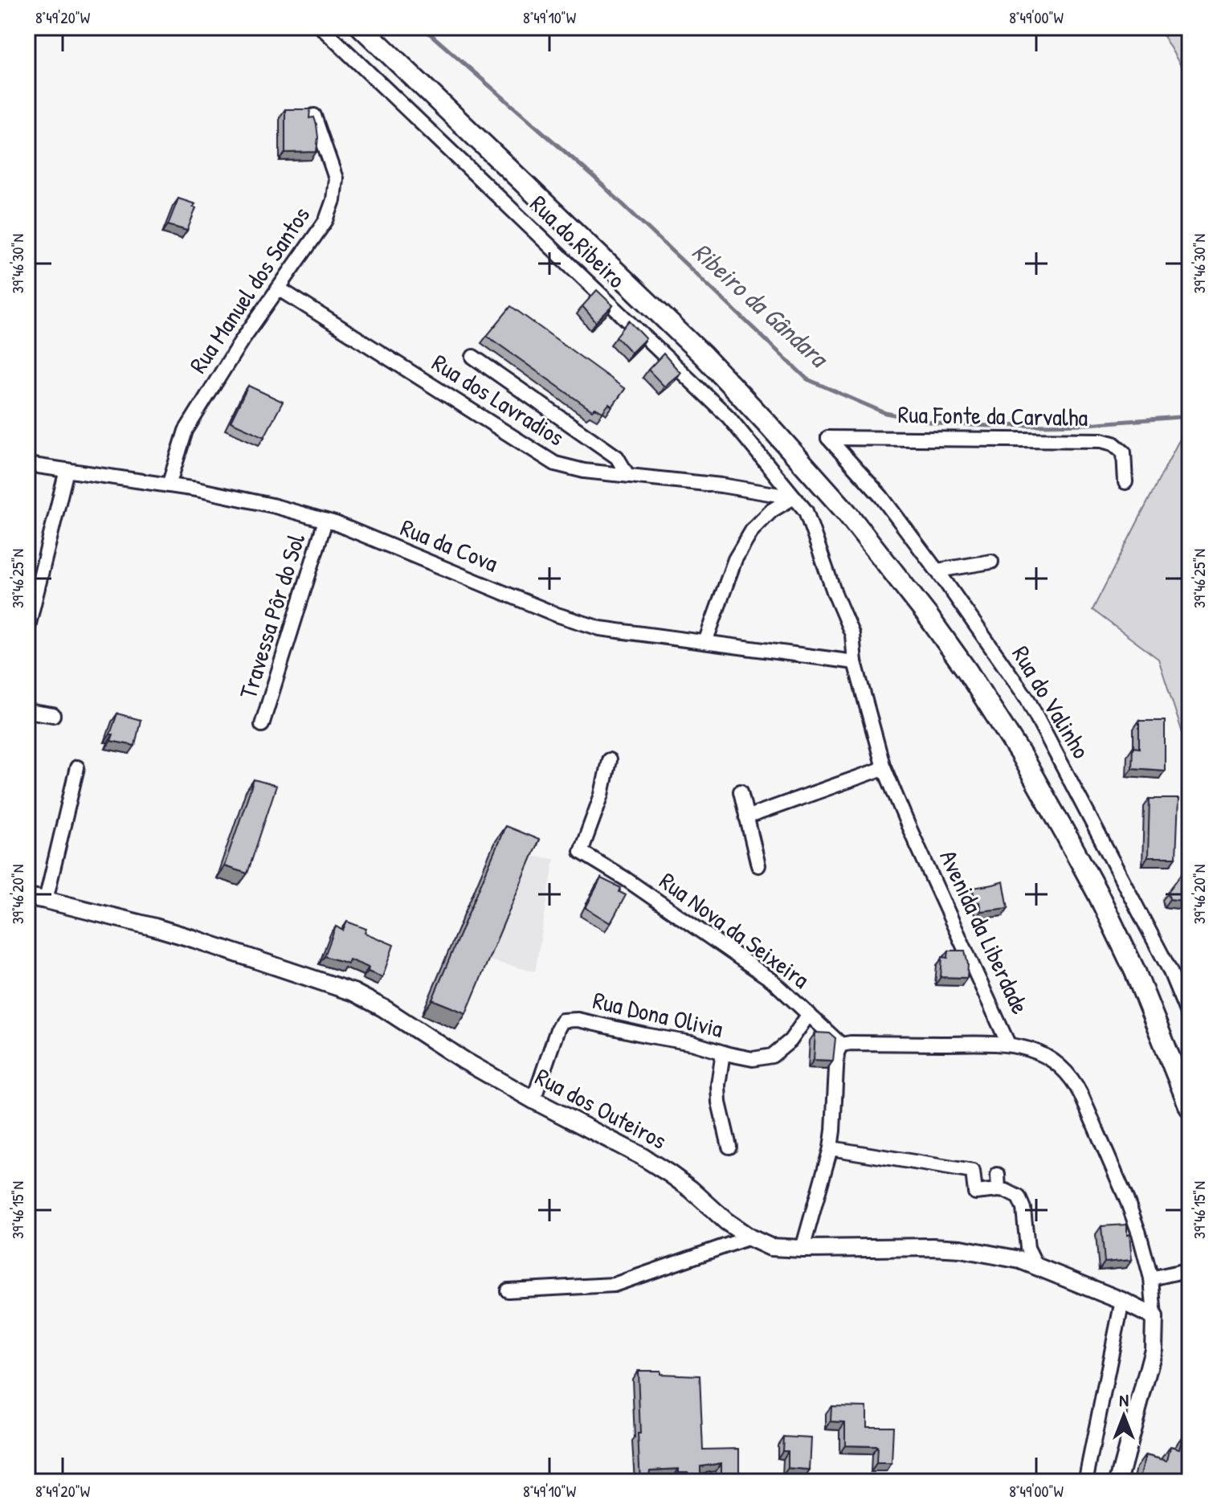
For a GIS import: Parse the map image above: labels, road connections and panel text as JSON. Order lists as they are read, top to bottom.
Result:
{
  "streets": {
    "street": [
      "Rua do Ribeiro",
      "Rua Manuel dos Santos",
      "Rua dos Lavradios",
      "Rua Fonte da Carvalha",
      "Rua da Cova",
      "Travessa Pôr do Sol",
      "Rua do Valinho",
      "Rua Nova da Seixeira",
      "Avenida da Liberdade",
      "Rua Dona Olivia",
      "Rua dos Outeiros"
    ]
  },
  "crossings": [
    ["Rua do Ribeiro", "Rua dos Lavradios"],
    ["Rua do Ribeiro", "Rua da Cova"],
    ["Rua do Ribeiro", "Avenida da Liberdade"],
    ["Rua Manuel dos Santos", "Rua dos Lavradios"],
    ["Rua Manuel dos Santos", "Rua da Cova"],
    ["Rua Fonte da Carvalha", "Rua do Valinho"],
    ["Rua da Cova", "Travessa Pôr do Sol"],
    ["Rua da Cova", "Avenida da Liberdade"],
    ["Rua Nova da Seixeira", "Rua Dona Olivia"],
    ["Avenida da Liberdade", "Rua dos Outeiros"],
    ["Rua Dona Olivia", "Rua dos Outeiros"]
  ],
  "water": ["Ribeiro da Gândara"],
  "north": "top",
  "coordinates": [
    "8°49'20\"W",
    "8°49'10\"W",
    "8°49'00\"W",
    "39°46'30\"N",
    "39°46'25\"N",
    "39°46'20\"N",
    "39°46'15\"N"
  ]
}
